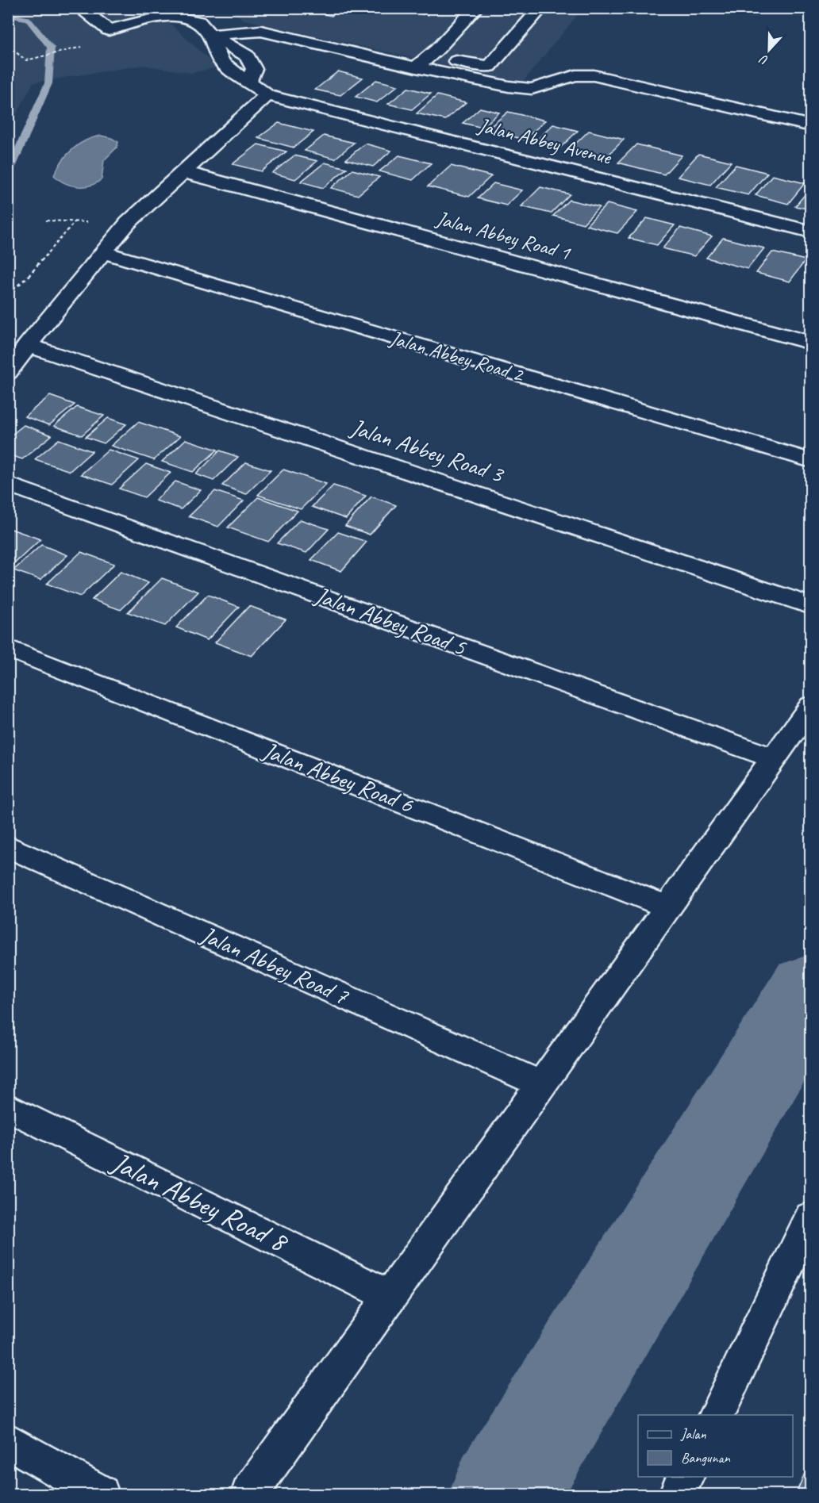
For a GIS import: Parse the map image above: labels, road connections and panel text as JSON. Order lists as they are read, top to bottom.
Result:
{
  "streets": {
    "street": [
      "Jalan Abbey Avenue",
      "Jalan Abbey Road 1",
      "Jalan Abbey Road 2",
      "Jalan Abbey Road 3",
      "Jalan Abbey Road 5",
      "Jalan Abbey Road 6",
      "Jalan Abbey Road 7",
      "Jalan Abbey Road 8"
    ]
  },
  "legend": ["Jalan", "Bangunan"],
  "north": "bottom"
}
